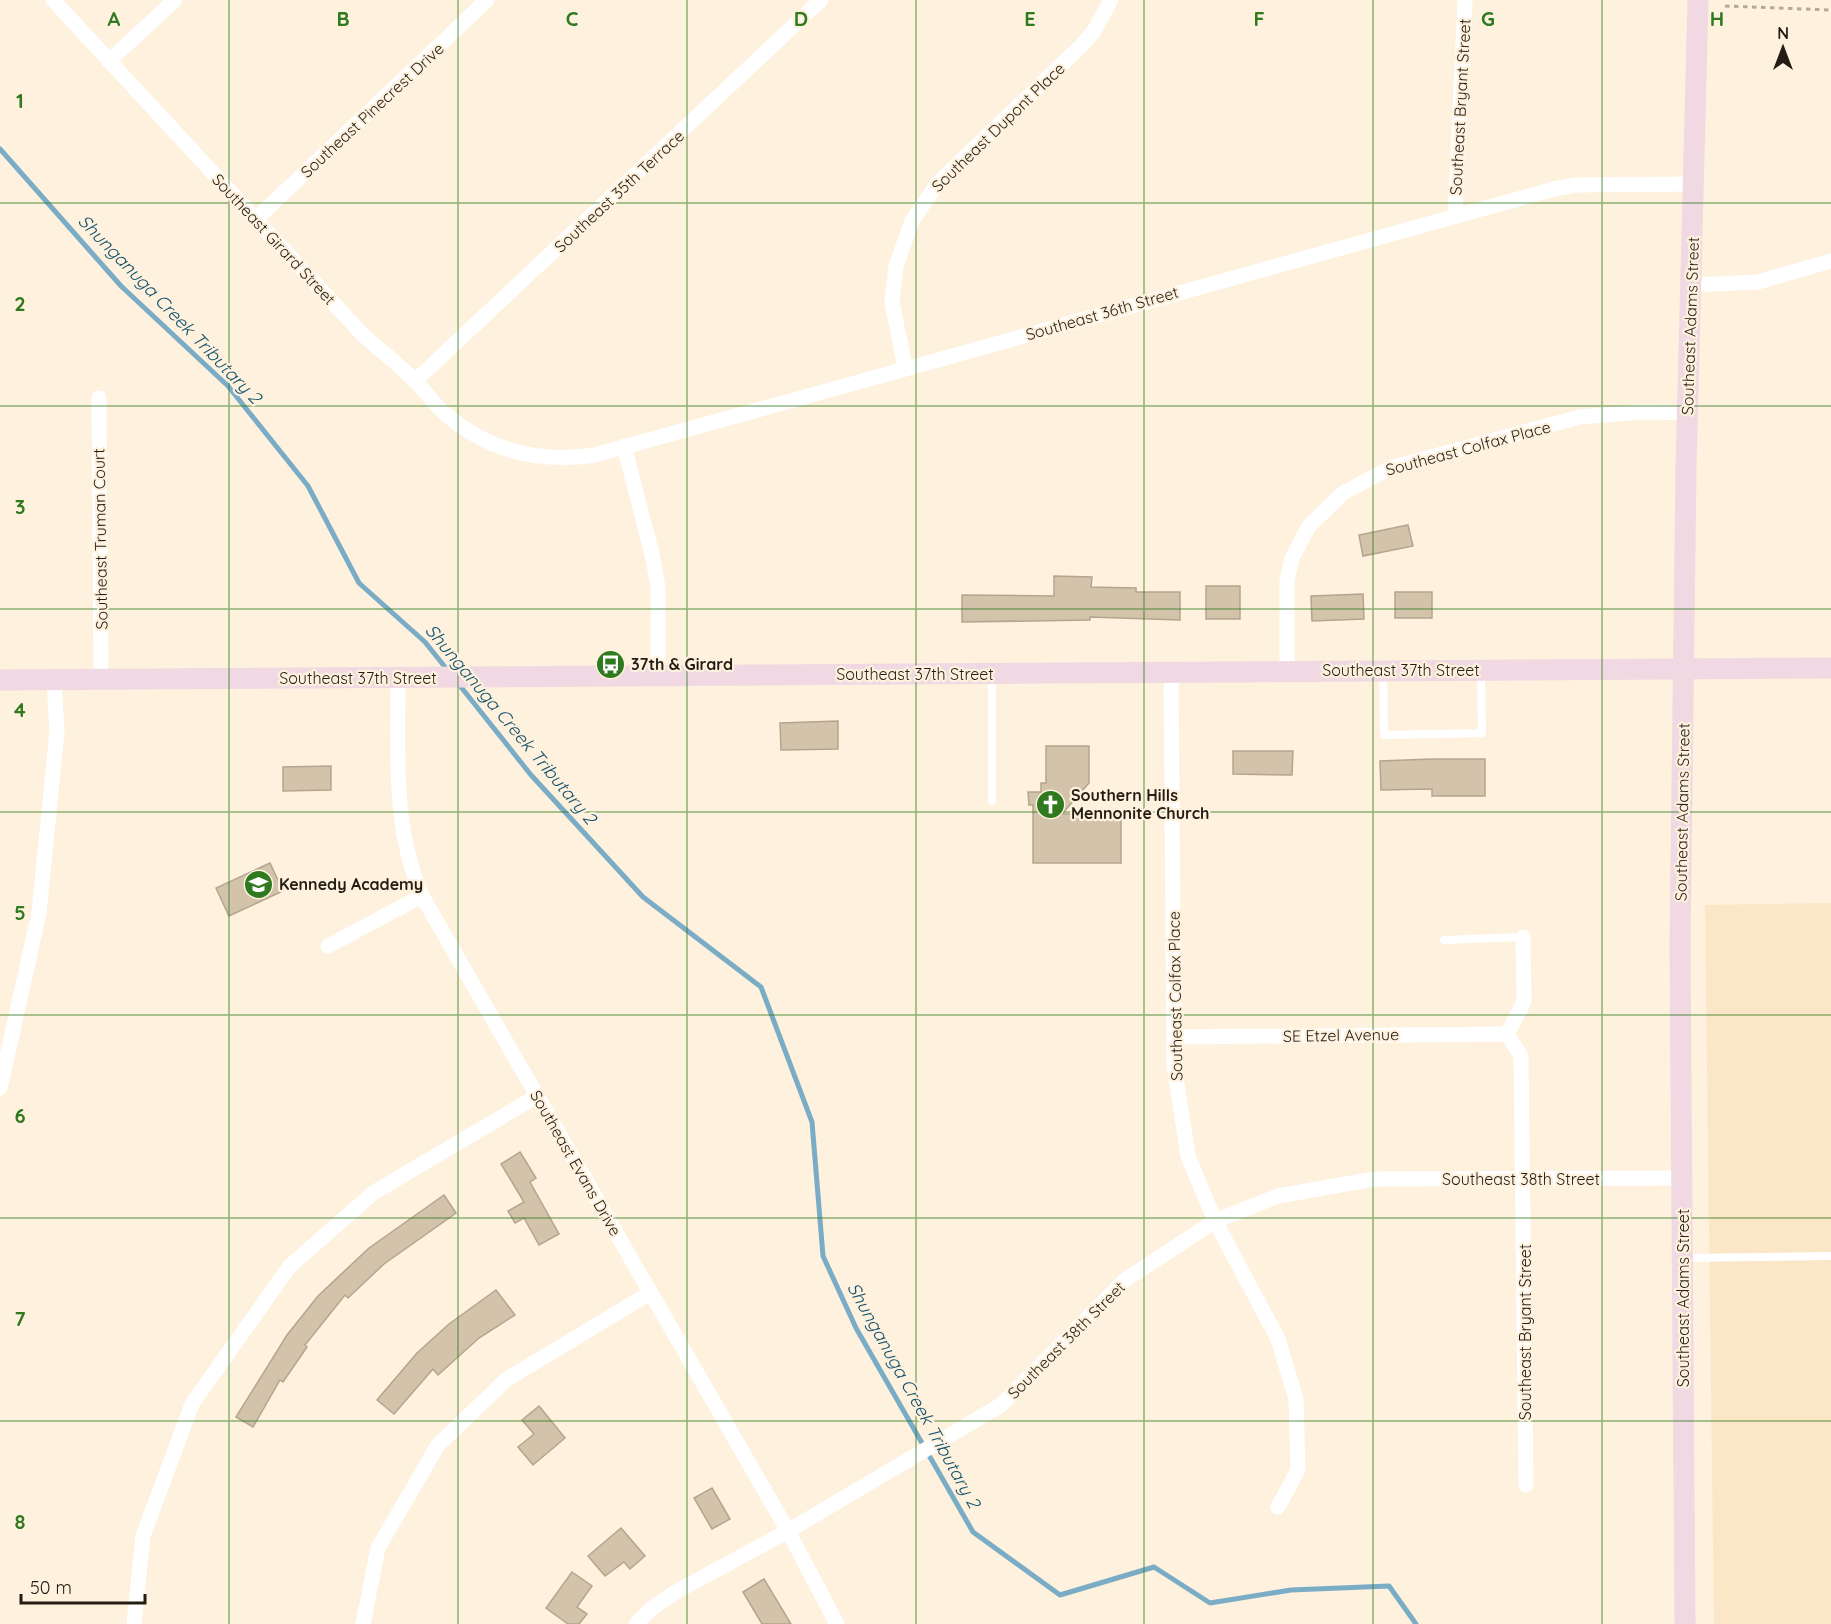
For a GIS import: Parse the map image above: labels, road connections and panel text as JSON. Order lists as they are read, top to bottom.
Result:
{
  "streets": {
    "main road": ["Southeast Adams Street", "Southeast 37th Street"],
    "street": [
      "Southeast Bryant Street",
      "Southeast Pinecrest Drive",
      "Southeast Dupont Place",
      "Southeast 35th Terrace",
      "Southeast Girard Street",
      "Southeast 36th Street",
      "Southeast Colfax Place",
      "Southeast Truman Court",
      "SE Etzel Avenue",
      "Southeast Evans Drive",
      "Southeast 38th Street"
    ]
  },
  "crossings": [
    ["Southeast Bryant Street", "Southeast 36th Street"],
    ["Southeast Bryant Street", "SE Etzel Avenue"],
    ["Southeast Bryant Street", "Southeast 38th Street"],
    ["Southeast Pinecrest Drive", "Southeast Girard Street"],
    ["Southeast Dupont Place", "Southeast 36th Street"],
    ["Southeast 35th Terrace", "Southeast Girard Street"],
    ["Southeast Girard Street", "Southeast 36th Street"],
    ["Southeast 36th Street", "Southeast Adams Street"],
    ["Southeast Adams Street", "Southeast Colfax Place"],
    ["Southeast Adams Street", "Southeast 37th Street"],
    ["Southeast Adams Street", "Southeast 38th Street"],
    ["Southeast Colfax Place", "Southeast 37th Street"],
    ["Southeast Colfax Place", "SE Etzel Avenue"],
    ["Southeast Colfax Place", "Southeast 38th Street"],
    ["Southeast Truman Court", "Southeast 37th Street"],
    ["Southeast 37th Street", "Southeast Evans Drive"],
    ["Southeast Evans Drive", "Southeast 38th Street"]
  ],
  "water": ["Shunganuga Creek Tributary 2"],
  "places": {
    "bus stop": ["37th & Girard"],
    "church": ["Southern Hills Mennonite Church"],
    "school or university": ["Kennedy Academy"]
  },
  "scale_bar": "50 m",
  "north": "top",
  "grid": {
    "columns": [
      "A",
      "B",
      "C",
      "D",
      "E",
      "F",
      "G",
      "H"
    ],
    "rows": [
      "1",
      "2",
      "3",
      "4",
      "5",
      "6",
      "7",
      "8"
    ]
  }
}
